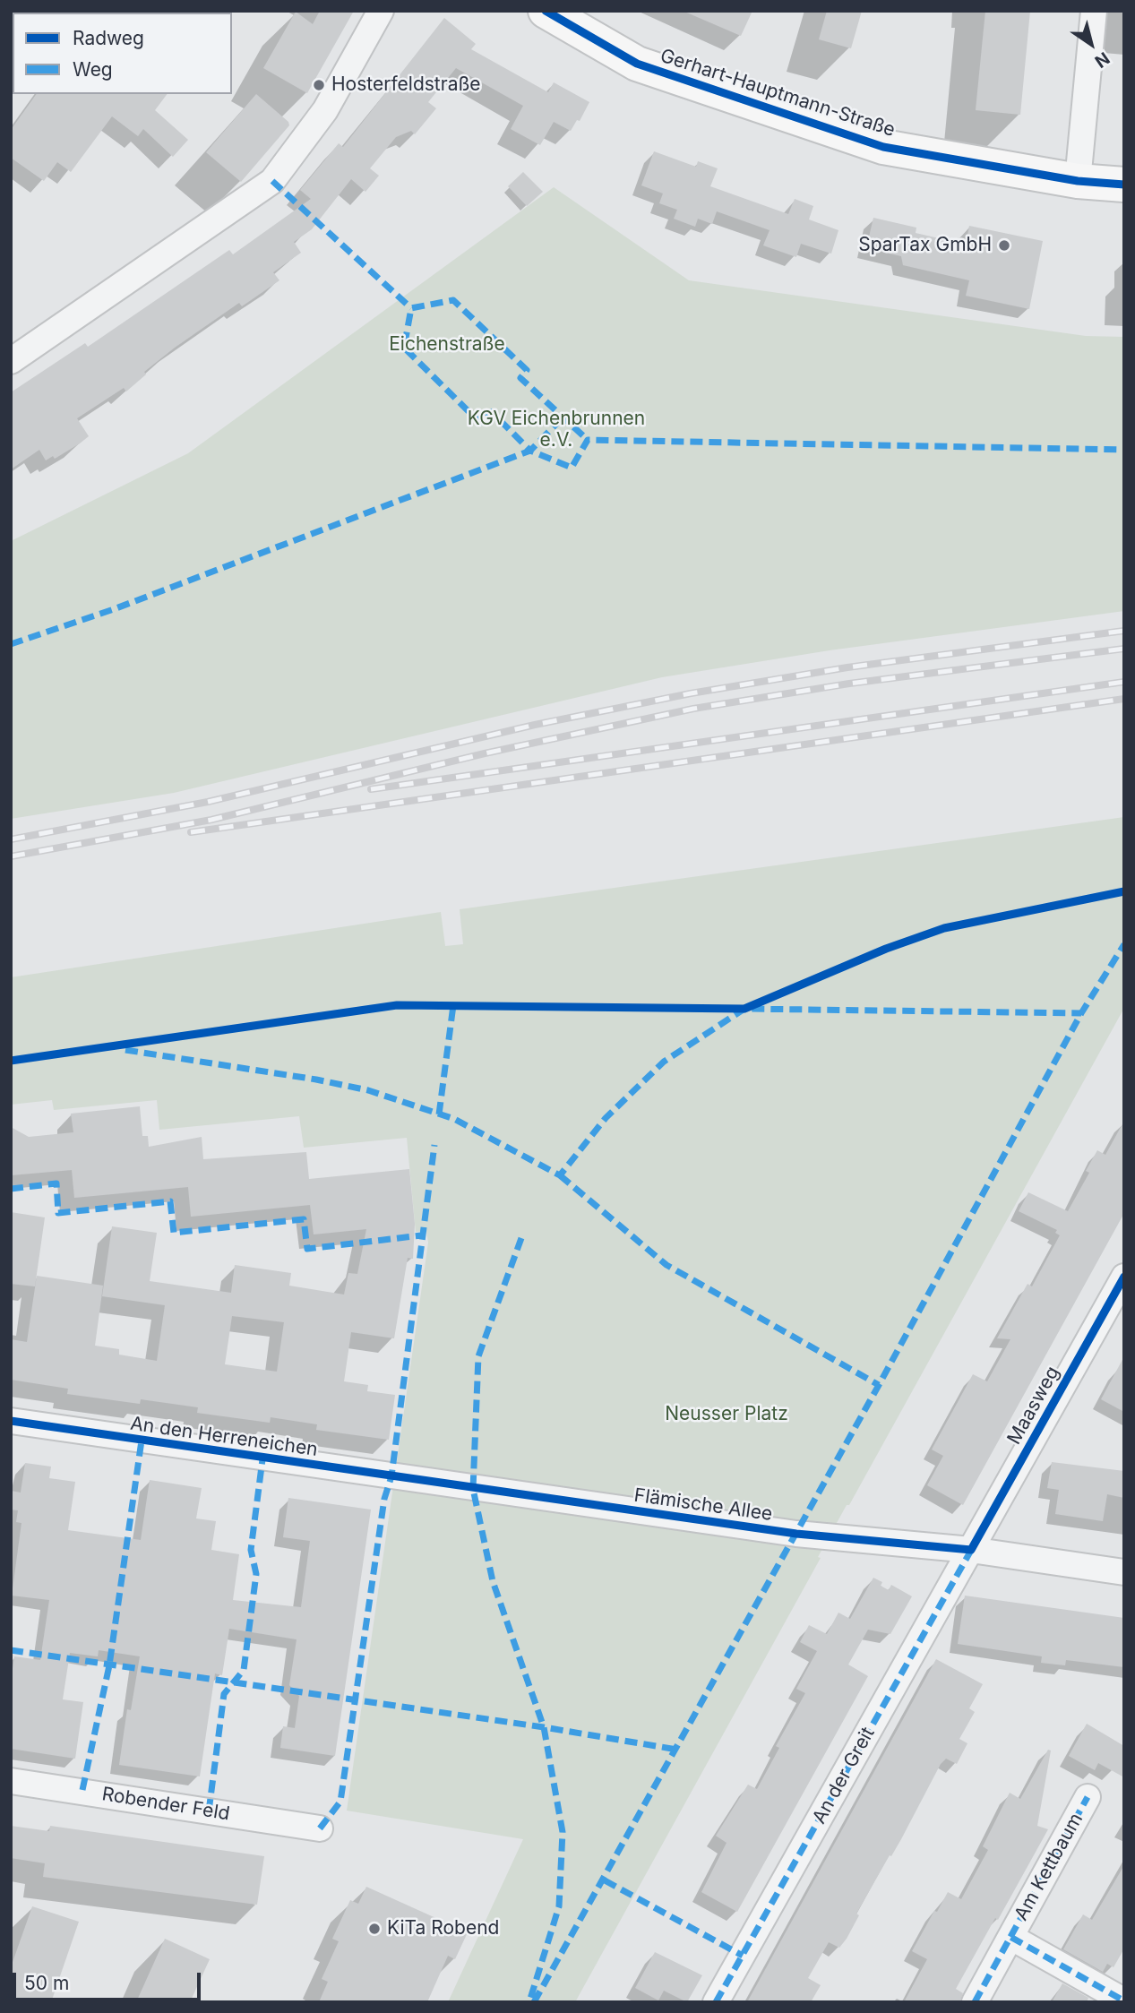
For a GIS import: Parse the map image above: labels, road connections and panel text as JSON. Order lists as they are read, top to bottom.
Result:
{
  "streets": {
    "street": [
      "Gerhart-Hauptmann-Straße",
      "Maasweg",
      "An den Herreneichen",
      "Flämische Allee",
      "An der Greit",
      "Robender Feld",
      "Am Kettbaum"
    ]
  },
  "crossings": [
    ["Maasweg", "Flämische Allee"],
    ["Maasweg", "An der Greit"],
    ["An den Herreneichen", "Flämische Allee"],
    ["Flämische Allee", "An der Greit"]
  ],
  "parks": ["Eichenstraße", "KGV Eichenbrunnen e.V.", "Neusser Platz"],
  "places": ["Hosterfeldstraße", "SparTax GmbH", "KiTa Robend"],
  "legend": ["Radweg", "Weg"],
  "scale_bar": "50 m",
  "north": "bottom right"
}
